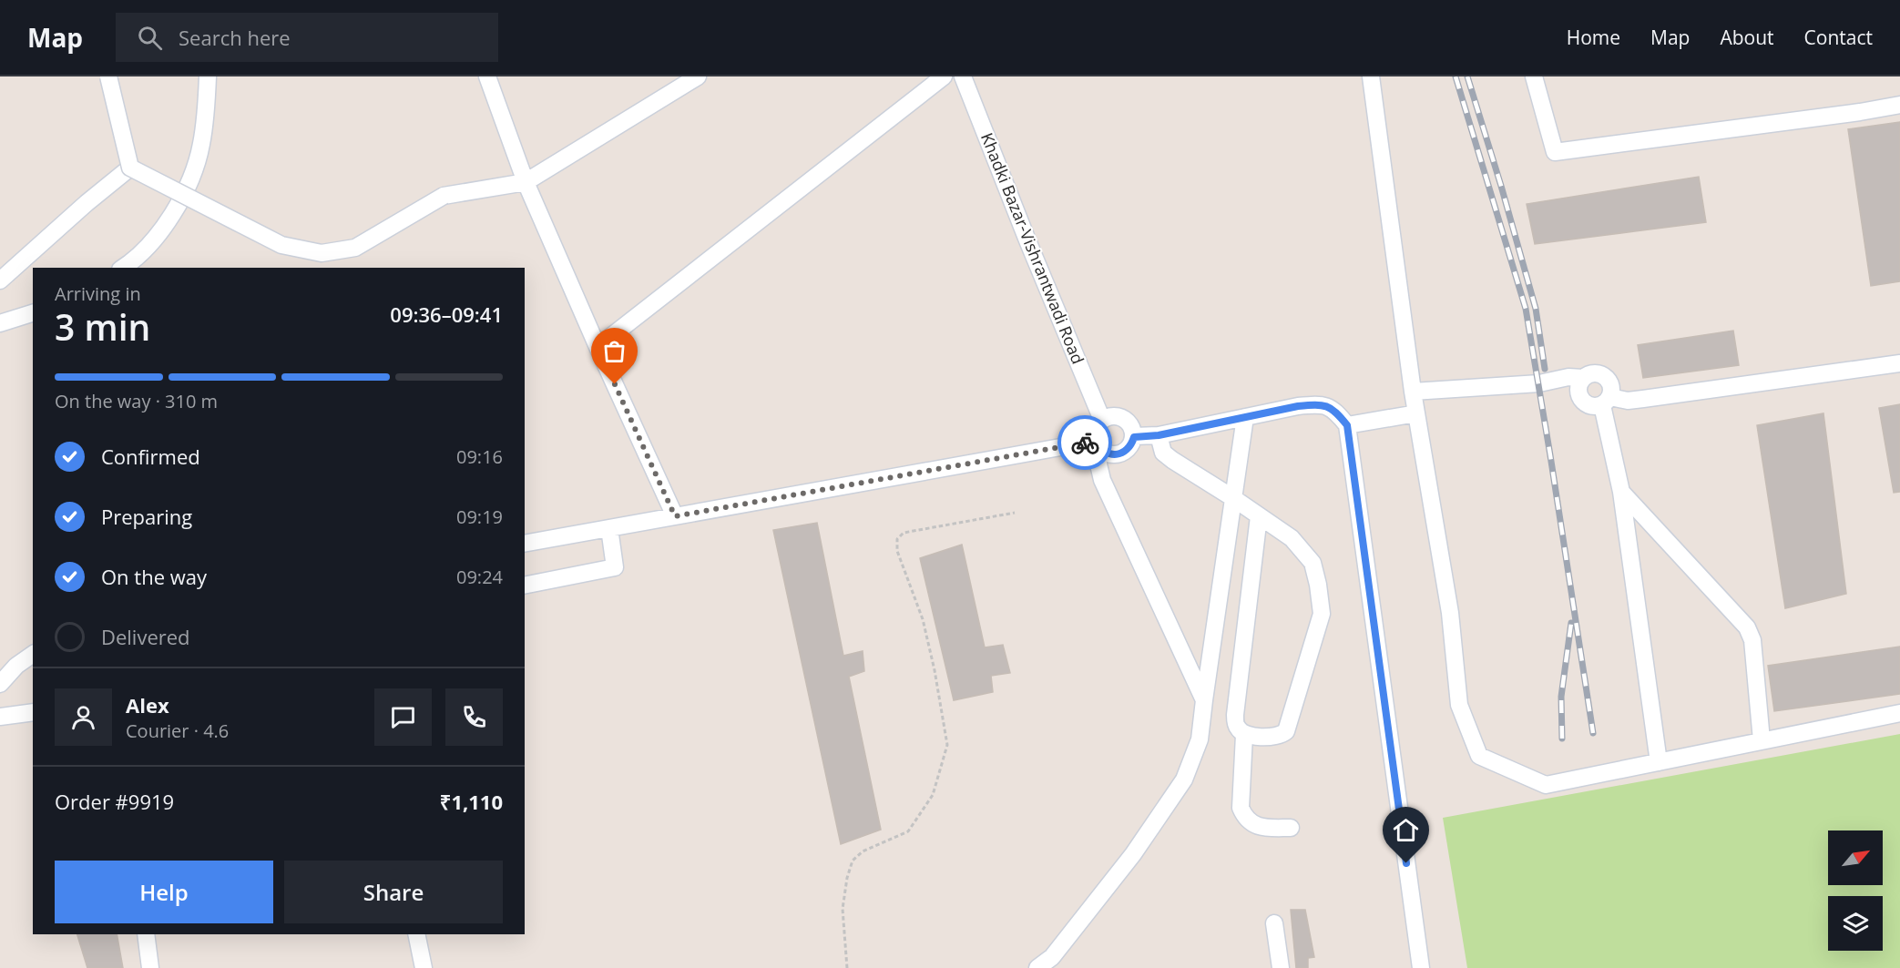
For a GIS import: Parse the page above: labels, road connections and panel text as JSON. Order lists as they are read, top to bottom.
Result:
{
  "streets": {
    "street": ["Khadki Bazar-Vishrantwadi Road"]
  },
  "north": "top right",
  "page": {
    "header": "Map",
    "search": "Search here",
    "nav": [
      "Home",
      "Map",
      "About",
      "Contact"
    ],
    "heading": ["3 min", "Arriving in", "09:36–09:41"],
    "panel": [
      "Alex",
      "Courier · 4.6",
      "Order #9919",
      "₹1,110"
    ],
    "bar": "On the way · 310 m",
    "list": [
      ["Confirmed", "09:16"],
      ["Preparing", "09:19"],
      ["On the way", "09:24"],
      "Delivered"
    ],
    "buttons": ["Help", "Share"]
  }
}
